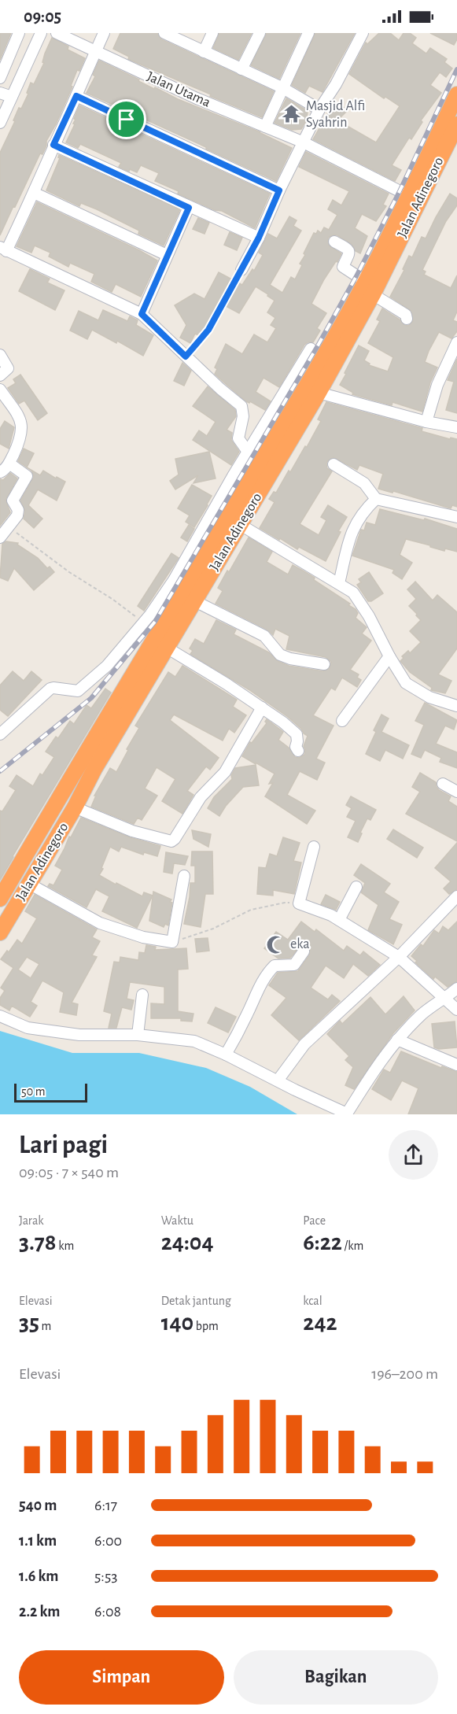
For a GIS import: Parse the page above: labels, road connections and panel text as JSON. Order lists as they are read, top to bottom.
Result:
{
  "streets": {
    "highway": ["Jalan Adinegoro"],
    "street": ["Jalan Utama"]
  },
  "crossings": [
    ["Jalan Utama", "Jalan Adinegoro"]
  ],
  "places": {
    "temple": ["Masjid Alfi Syahrin"],
    "mosque": ["eka"]
  },
  "scale_bar": "50 m",
  "page": {
    "status": "09:05",
    "scale": "50 m",
    "heading": ["Lari pagi", "09:05 · 7 × 540 m"],
    "stats": [
      ["Jarak", "3.78 km"],
      ["Waktu", "24:04"],
      ["Pace", "6:22 /km"],
      ["Elevasi", "35 m"],
      ["Detak jantung", "140 bpm"],
      ["kcal", "242"]
    ],
    "chart": ["Elevasi", "196–200 m"],
    "list": [
      {
        "name": "540 m",
        "note": "6:17"
      },
      {
        "name": "1.1 km",
        "note": "6:00"
      },
      {
        "name": "1.6 km",
        "note": "5:53"
      },
      {
        "name": "2.2 km",
        "note": "6:08"
      }
    ],
    "buttons": ["Simpan", "Bagikan"]
  }
}
